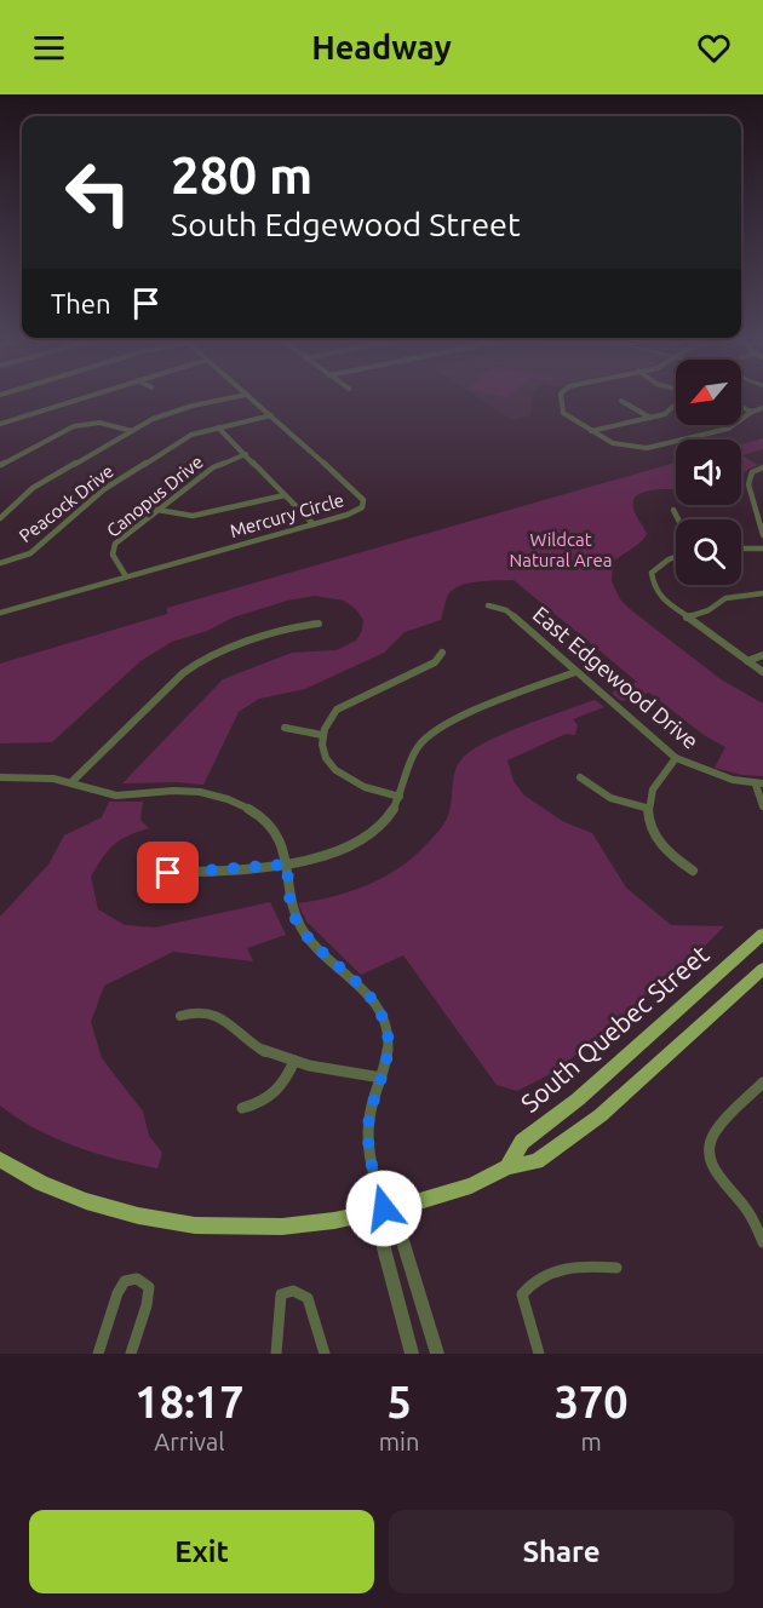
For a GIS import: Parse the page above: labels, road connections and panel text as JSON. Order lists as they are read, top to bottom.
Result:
{
  "streets": {
    "main road": ["South Quebec Street"],
    "street": [
      "Canopus Drive",
      "Peacock Drive",
      "Mercury Circle",
      "East Edgewood Drive"
    ]
  },
  "crossings": [
    ["Canopus Drive", "Mercury Circle"],
    ["Peacock Drive", "Mercury Circle"]
  ],
  "parks": ["Wildcat Natural Area"],
  "north": "bottom left",
  "page": {
    "header": "Headway",
    "turn": ["280 m", "South Edgewood Street"],
    "then": "Then",
    "eta": [
      "18:17",
      "Arrival",
      "5",
      "min",
      "370",
      "m"
    ],
    "buttons": ["Exit", "Share"]
  }
}
